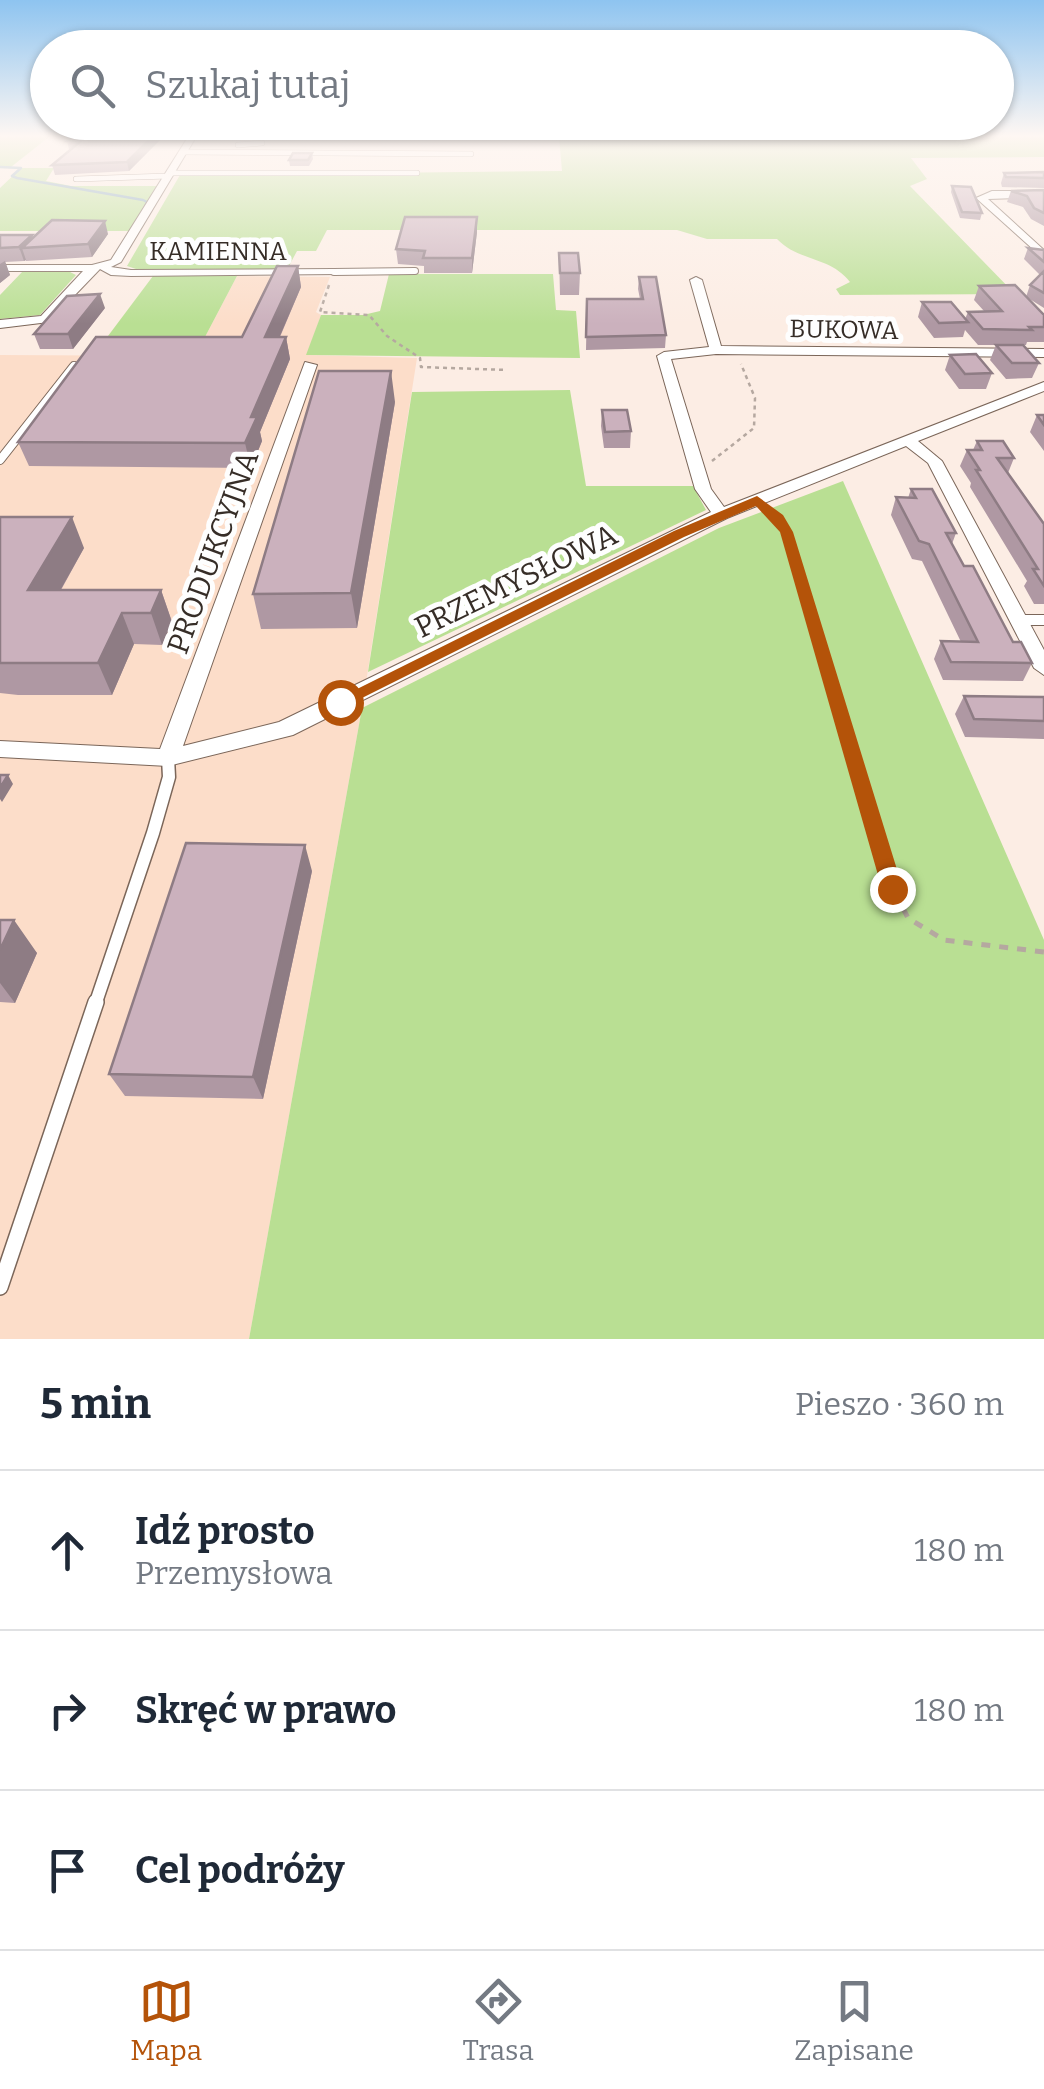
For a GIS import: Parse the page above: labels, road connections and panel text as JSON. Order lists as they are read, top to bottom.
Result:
{
  "streets": {
    "street": [
      "KAMIENNA",
      "BUKOWA",
      "PRODUKCYJNA",
      "PRZEMYSŁOWA"
    ]
  },
  "crossings": [
    ["PRODUKCYJNA", "PRZEMYSŁOWA"]
  ],
  "page": {
    "search": "Szukaj tutaj",
    "heading": ["5 min", "Pieszo · 360 m"],
    "list": [
      ["Idź prosto", "Przemysłowa", "180 m"],
      ["Skręć w prawo", "180 m"],
      "Cel podróży"
    ],
    "nav": ["Mapa", "Trasa", "Zapisane"]
  }
}
